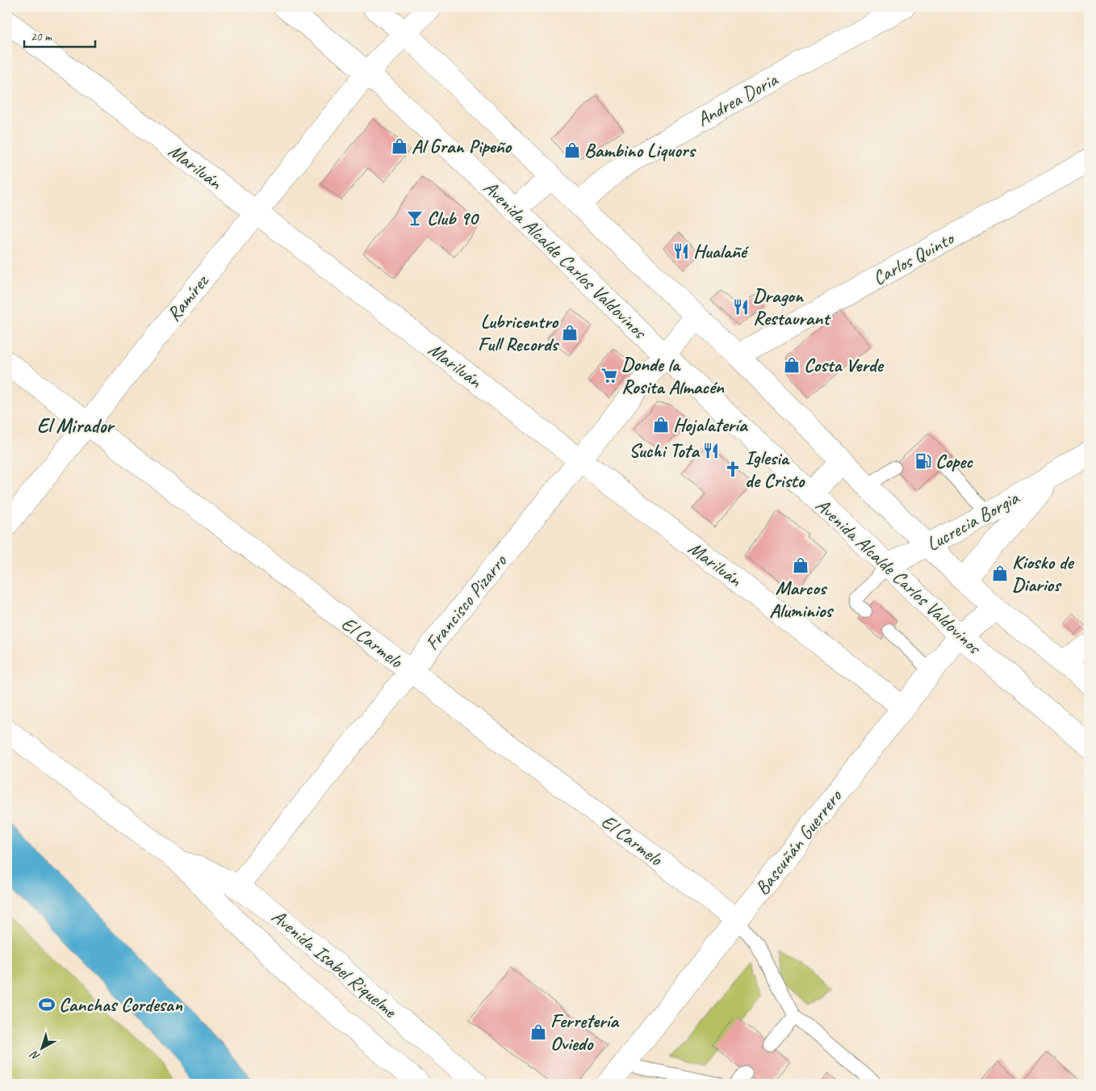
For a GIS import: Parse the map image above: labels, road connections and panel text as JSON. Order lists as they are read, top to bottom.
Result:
{
  "streets": {
    "main road": [
      "Andrea Doria",
      "Mariluán",
      "Carlos Quinto",
      "Avenida Alcalde Carlos Valdovinos",
      "Ramírez",
      "Lucrecia Borgia",
      "Francisco Pizarro",
      "El Carmelo",
      "Bascuñán Guerrero",
      "Avenida Isabel Riquelme"
    ]
  },
  "crossings": [
    ["Mariluán", "Ramírez"],
    ["Mariluán", "Francisco Pizarro"],
    ["Mariluán", "Bascuñán Guerrero"],
    ["Avenida Alcalde Carlos Valdovinos", "Ramírez"],
    ["Avenida Alcalde Carlos Valdovinos", "Lucrecia Borgia"],
    ["Avenida Alcalde Carlos Valdovinos", "Francisco Pizarro"],
    ["Avenida Alcalde Carlos Valdovinos", "Bascuñán Guerrero"],
    ["Ramírez", "El Carmelo"],
    ["Francisco Pizarro", "El Carmelo"],
    ["Francisco Pizarro", "Avenida Isabel Riquelme"],
    ["El Carmelo", "Bascuñán Guerrero"]
  ],
  "districts": ["El Mirador"],
  "places": {
    "shop": [
      "Al Gran Pipeño",
      "Bambino Liquors",
      "Lubricentro Full Records",
      "Costa Verde",
      "Hojalatería",
      "Marcos Aluminios",
      "Kiosko de Diarios",
      "Ferretería Oviedo"
    ],
    "bar": ["Club 90"],
    "restaurant": ["Hualañé", "Dragon Restaurant", "Suchi Tota"],
    "supermarket": ["Donde la Rosita Almacén"],
    "fuel station": ["Copec"],
    "church": ["Iglesia de Cristo"],
    "sports": ["Canchas Cordesan"]
  },
  "scale_bar": "20 m",
  "north": "bottom left"
}
